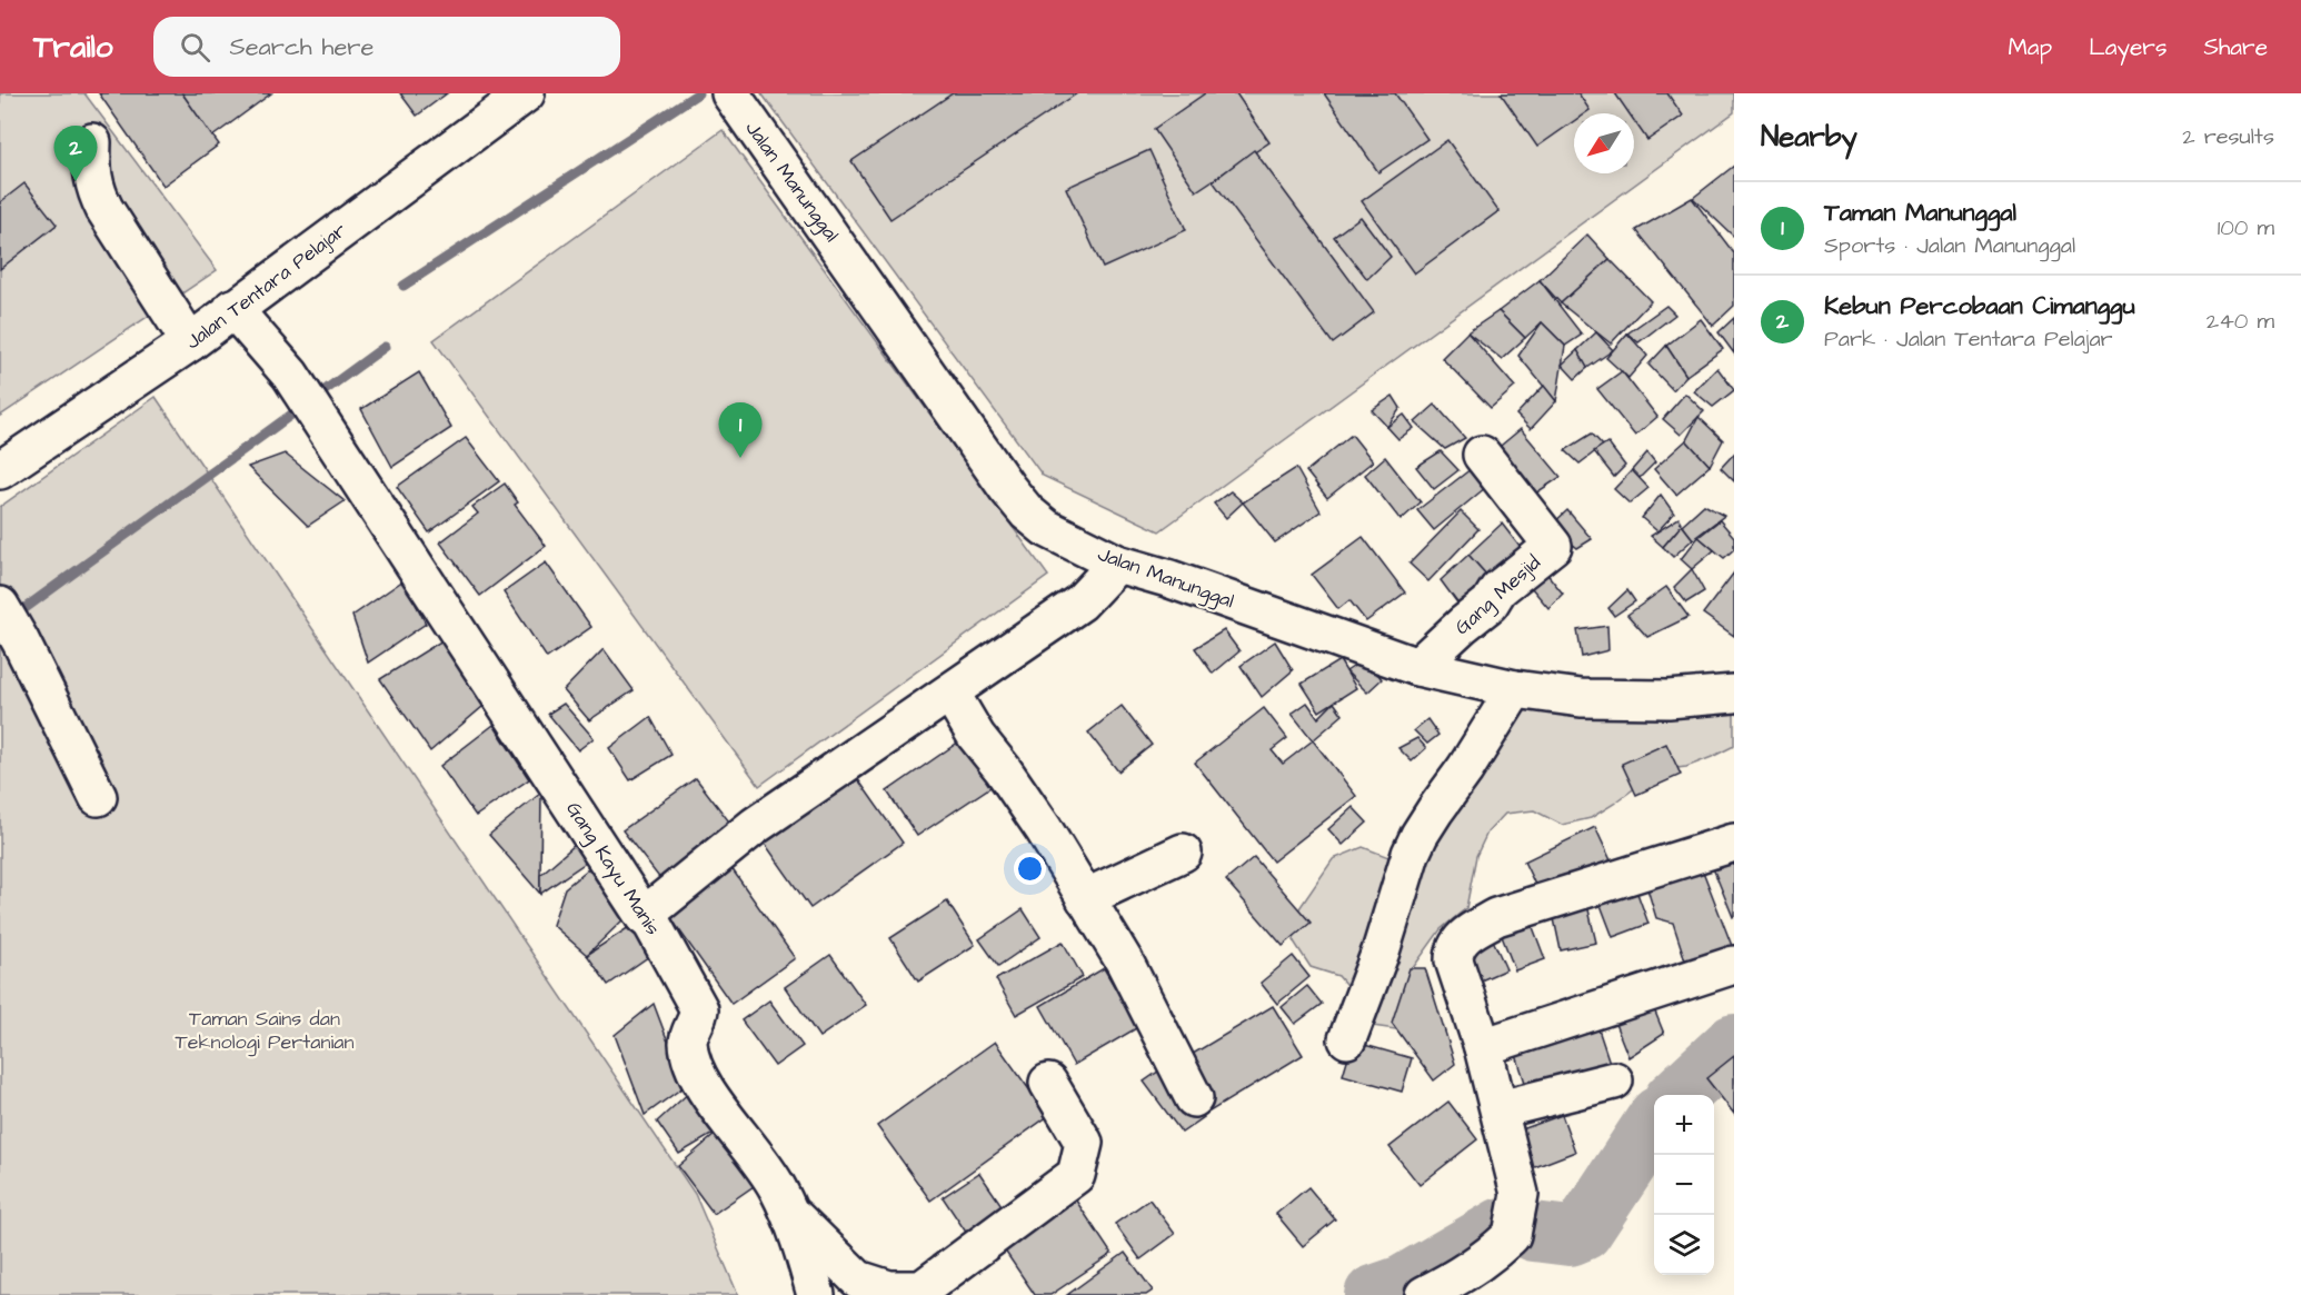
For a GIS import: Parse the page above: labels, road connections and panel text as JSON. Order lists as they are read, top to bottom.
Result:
{
  "streets": {
    "street": [
      "Jalan Manunggal",
      "Jalan Tentara Pelajar",
      "Gang Mesjid",
      "Gang Kayu Manis"
    ]
  },
  "crossings": [
    ["Jalan Manunggal", "Gang Mesjid"],
    ["Jalan Tentara Pelajar", "Gang Kayu Manis"]
  ],
  "parks": ["Taman Sains dan Teknologi Pertanian"],
  "north": "bottom left",
  "page": {
    "header": "Trailo",
    "search": "Search here",
    "nav": ["Map", "Layers", "Share"],
    "heading": ["Nearby", "2 results"],
    "pins": ["2", "1"],
    "list": [
      {
        "mark": "1",
        "name": "Taman Manunggal",
        "note": "Sports · Jalan Manunggal",
        "value": "100 m"
      },
      {
        "mark": "2",
        "name": "Kebun Percobaan Cimanggu",
        "note": "Park · Jalan Tentara Pelajar",
        "value": "240 m"
      }
    ],
    "map_buttons": ["+", "−"]
  }
}
